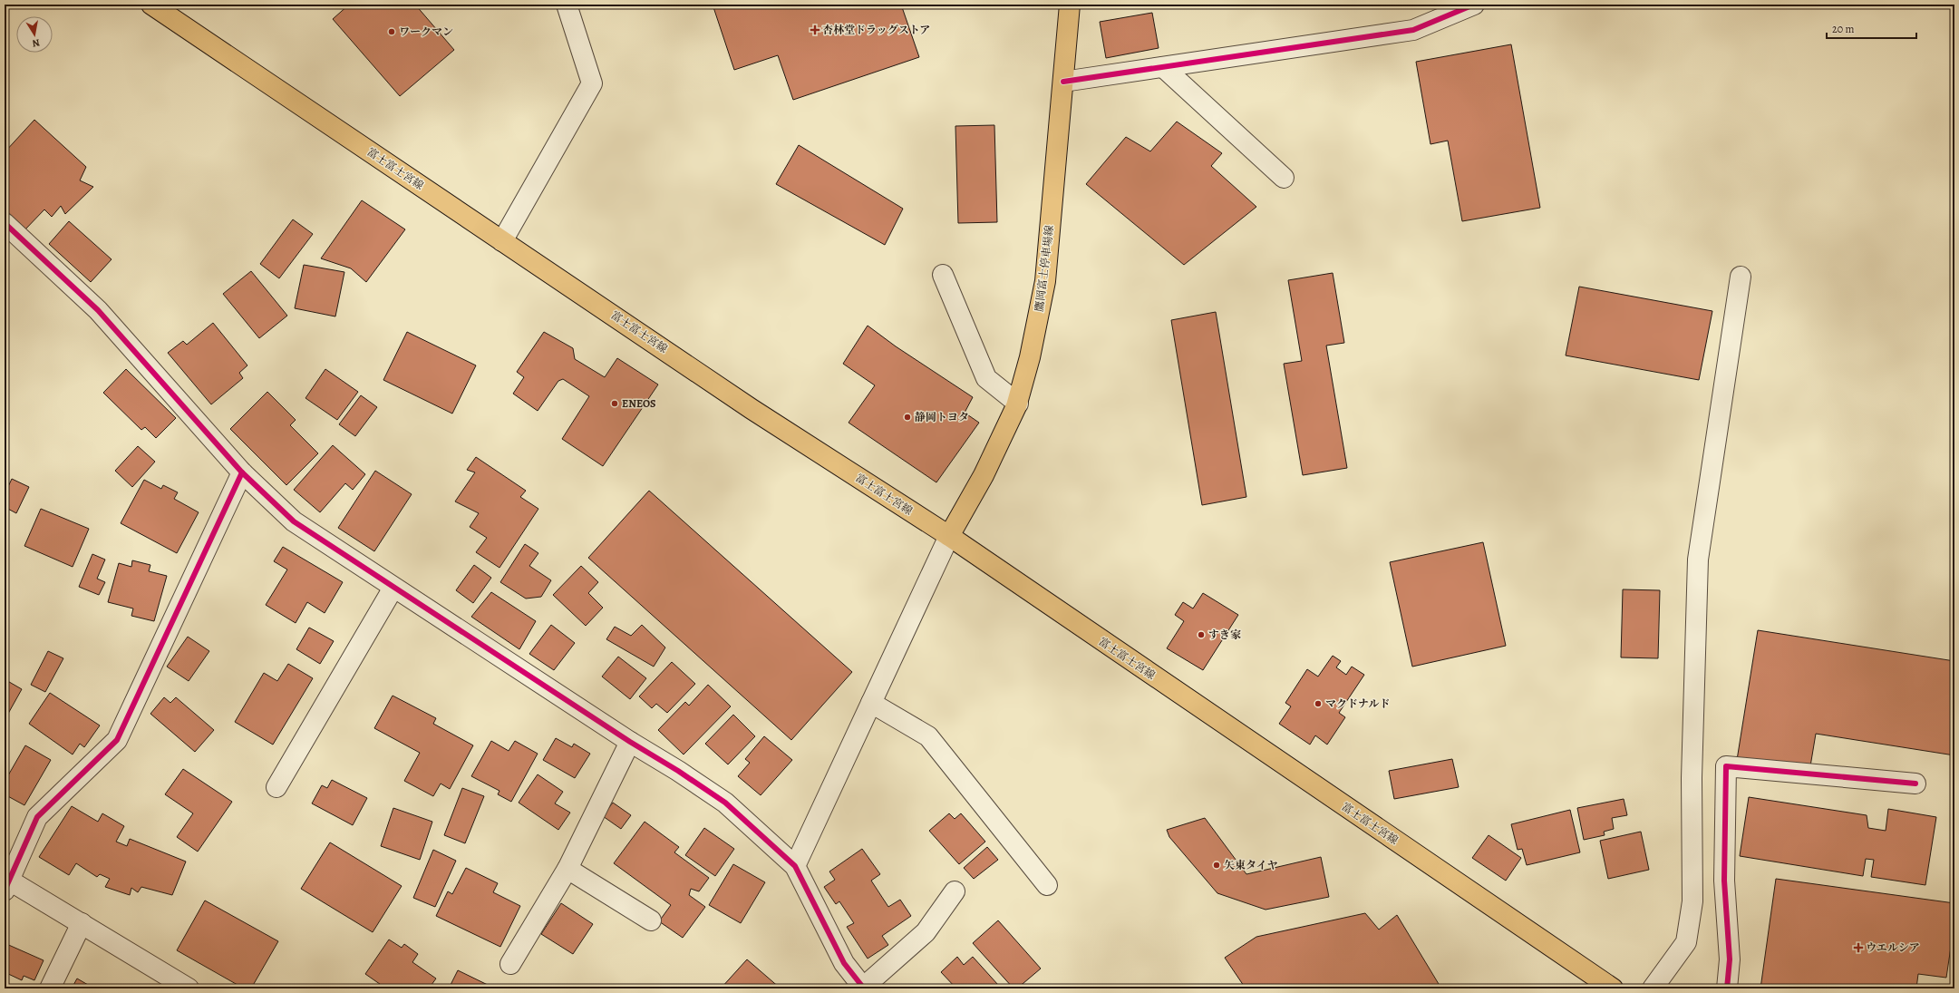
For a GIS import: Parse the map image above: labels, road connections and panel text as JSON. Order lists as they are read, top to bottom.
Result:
{
  "streets": {
    "main road": ["富士富士宮線", "鷹岡富士停車場線"]
  },
  "crossings": [
    ["富士富士宮線", "鷹岡富士停車場線"]
  ],
  "places": {
    "health": ["杏林堂ドラッグストア", "ウエルシア"],
    "other": [
      "ワークマン",
      "ENEOS",
      "静岡トヨタ",
      "すき家",
      "マクドナルド",
      "矢東タイヤ"
    ]
  },
  "scale_bar": "20 m",
  "north": "bottom"
}
